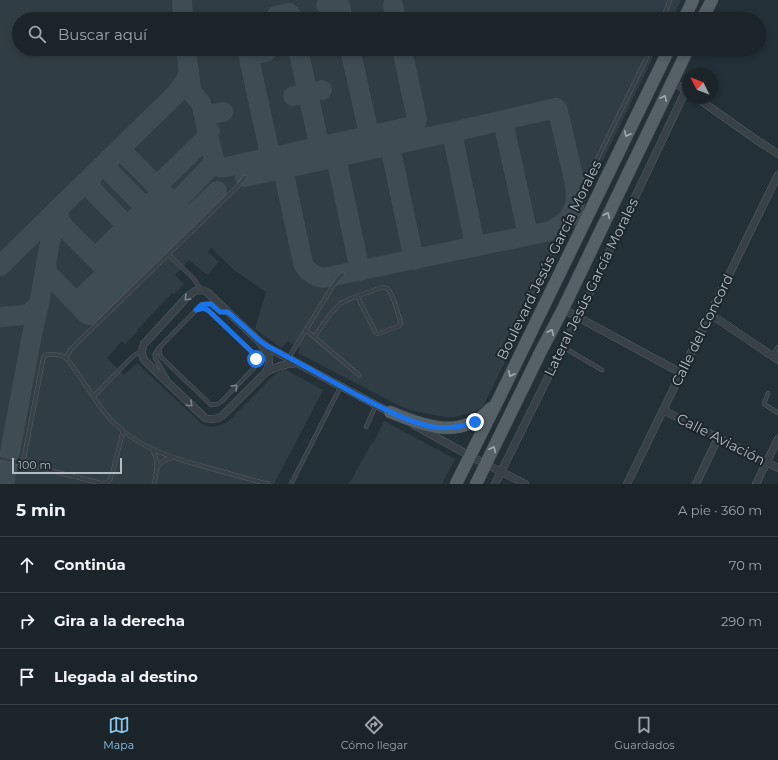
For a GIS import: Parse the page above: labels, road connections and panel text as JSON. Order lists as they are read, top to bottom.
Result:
{
  "streets": {
    "main road": ["Boulevard Jesús García Morales"],
    "street": ["Lateral Jesús García Morales", "Calle del Concord", "Calle Aviación"]
  },
  "crossings": [
    ["Calle del Concord", "Calle Aviación"]
  ],
  "scale_bar": "100 m",
  "north": "top left",
  "page": {
    "search": "Buscar aquí",
    "scale": "100 m",
    "heading": ["5 min", "A pie · 360 m"],
    "list": [
      ["Continúa", "70 m"],
      ["Gira a la derecha", "290 m"],
      "Llegada al destino"
    ],
    "nav": ["Mapa", "Cómo llegar", "Guardados"]
  }
}
